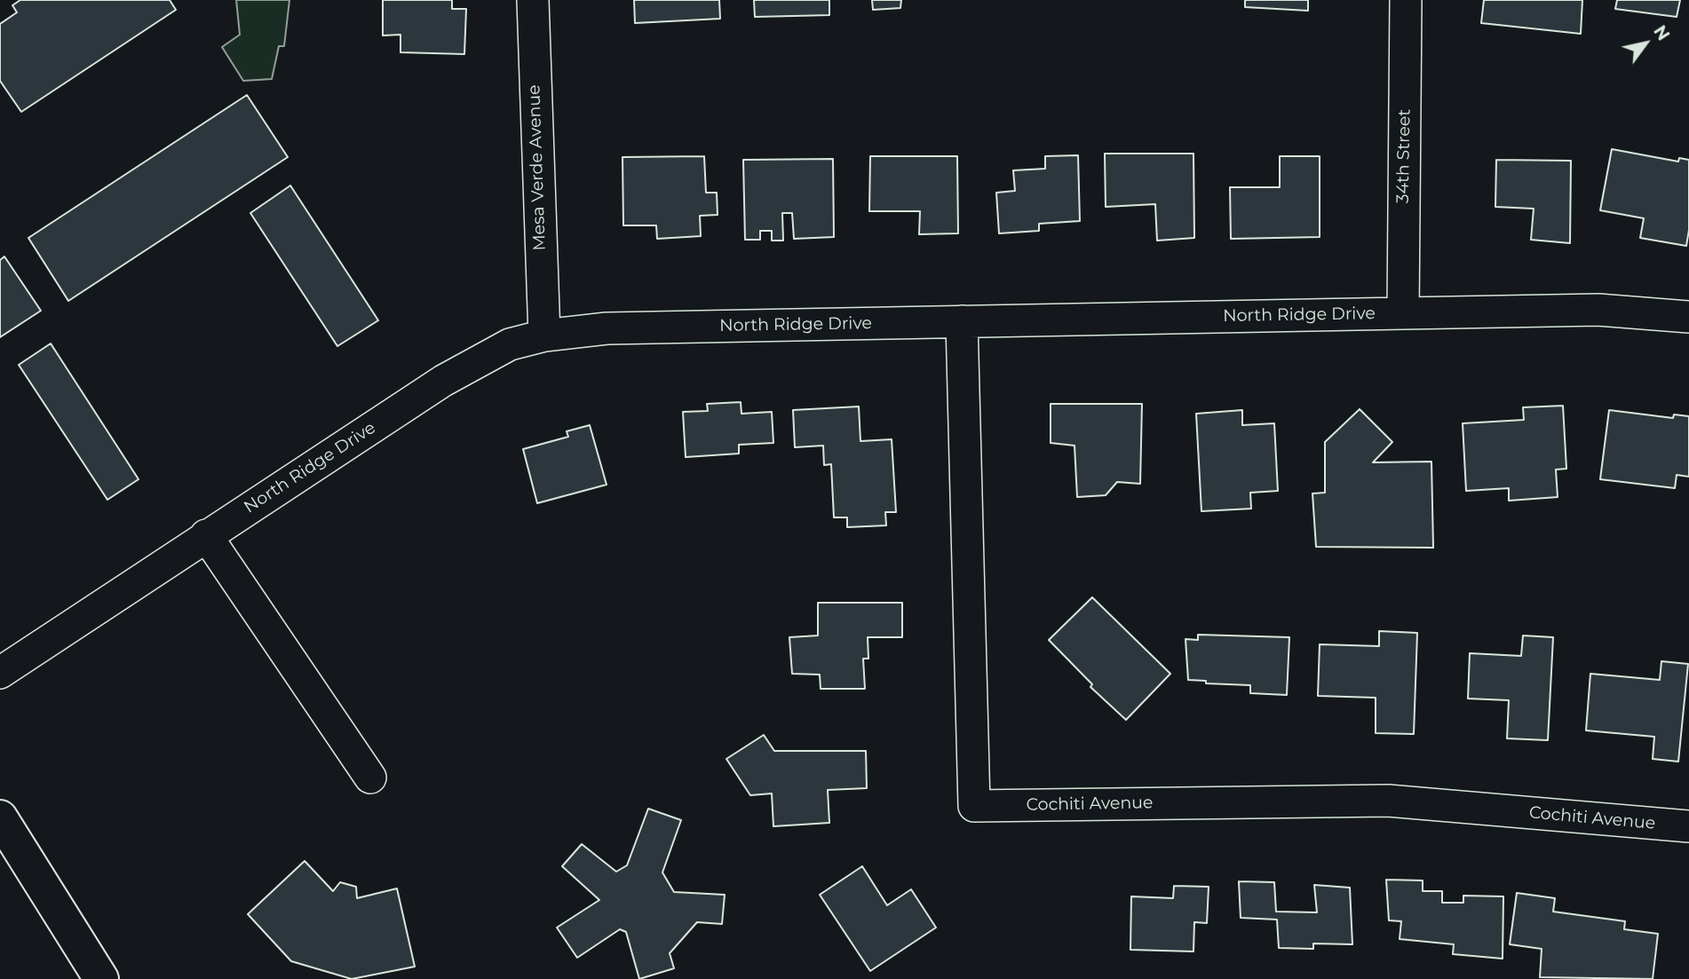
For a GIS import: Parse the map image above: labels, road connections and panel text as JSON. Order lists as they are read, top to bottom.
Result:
{
  "streets": {
    "street": [
      "34th Street",
      "Mesa Verde Avenue",
      "North Ridge Drive",
      "Cochiti Avenue"
    ]
  },
  "crossings": [
    ["34th Street", "North Ridge Drive"],
    ["Mesa Verde Avenue", "North Ridge Drive"],
    ["North Ridge Drive", "Cochiti Avenue"]
  ],
  "north": "top right"
}
